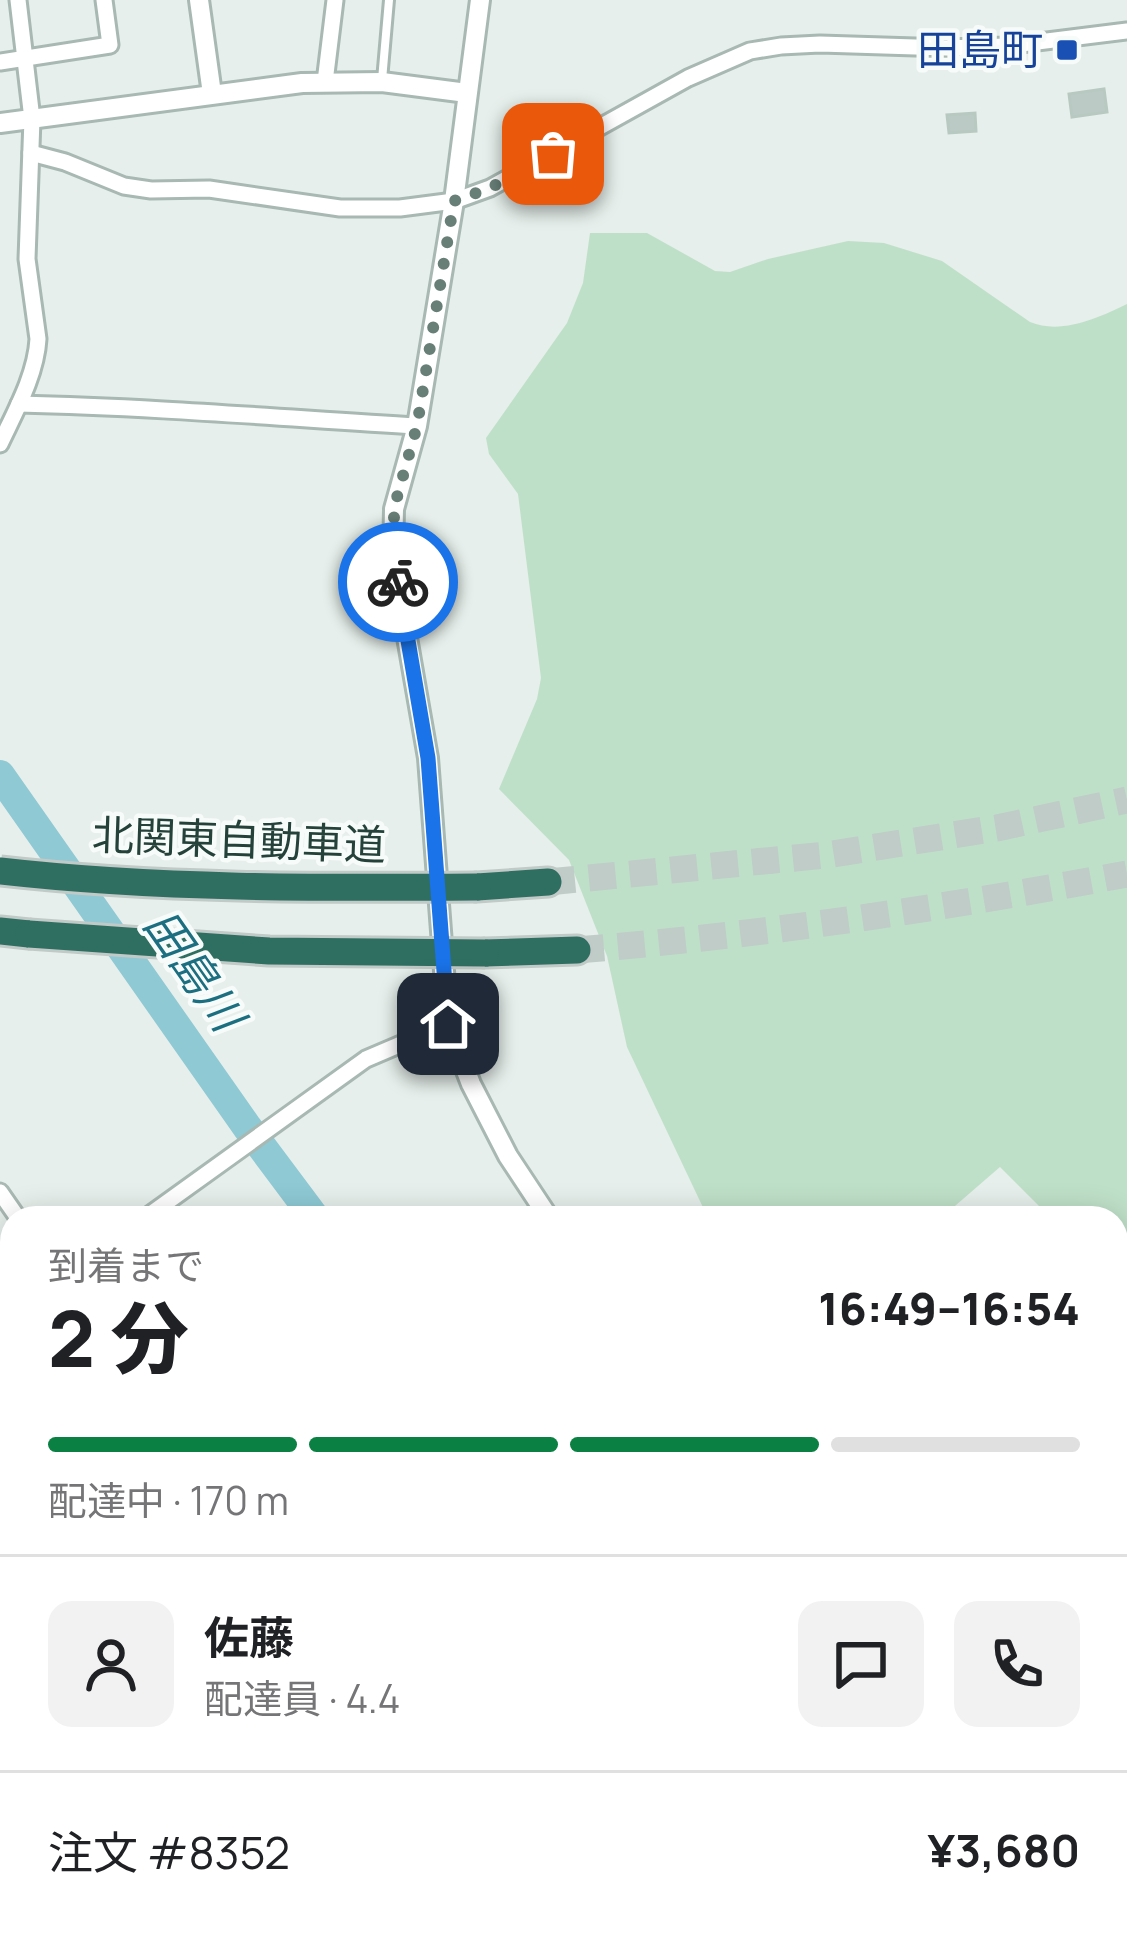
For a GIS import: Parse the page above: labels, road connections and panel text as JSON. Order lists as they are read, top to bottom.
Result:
{
  "streets": {
    "highway": ["北関東自動車道"]
  },
  "water": ["田島川"],
  "places": {
    "transit": ["田島町"]
  },
  "page": {
    "heading": ["2 分", "到着まで", "16:49–16:54"],
    "panel": [
      "佐藤",
      "配達員 · 4.4",
      "注文 #8352",
      "¥3,680"
    ],
    "bar": "配達中 · 170 m"
  }
}
